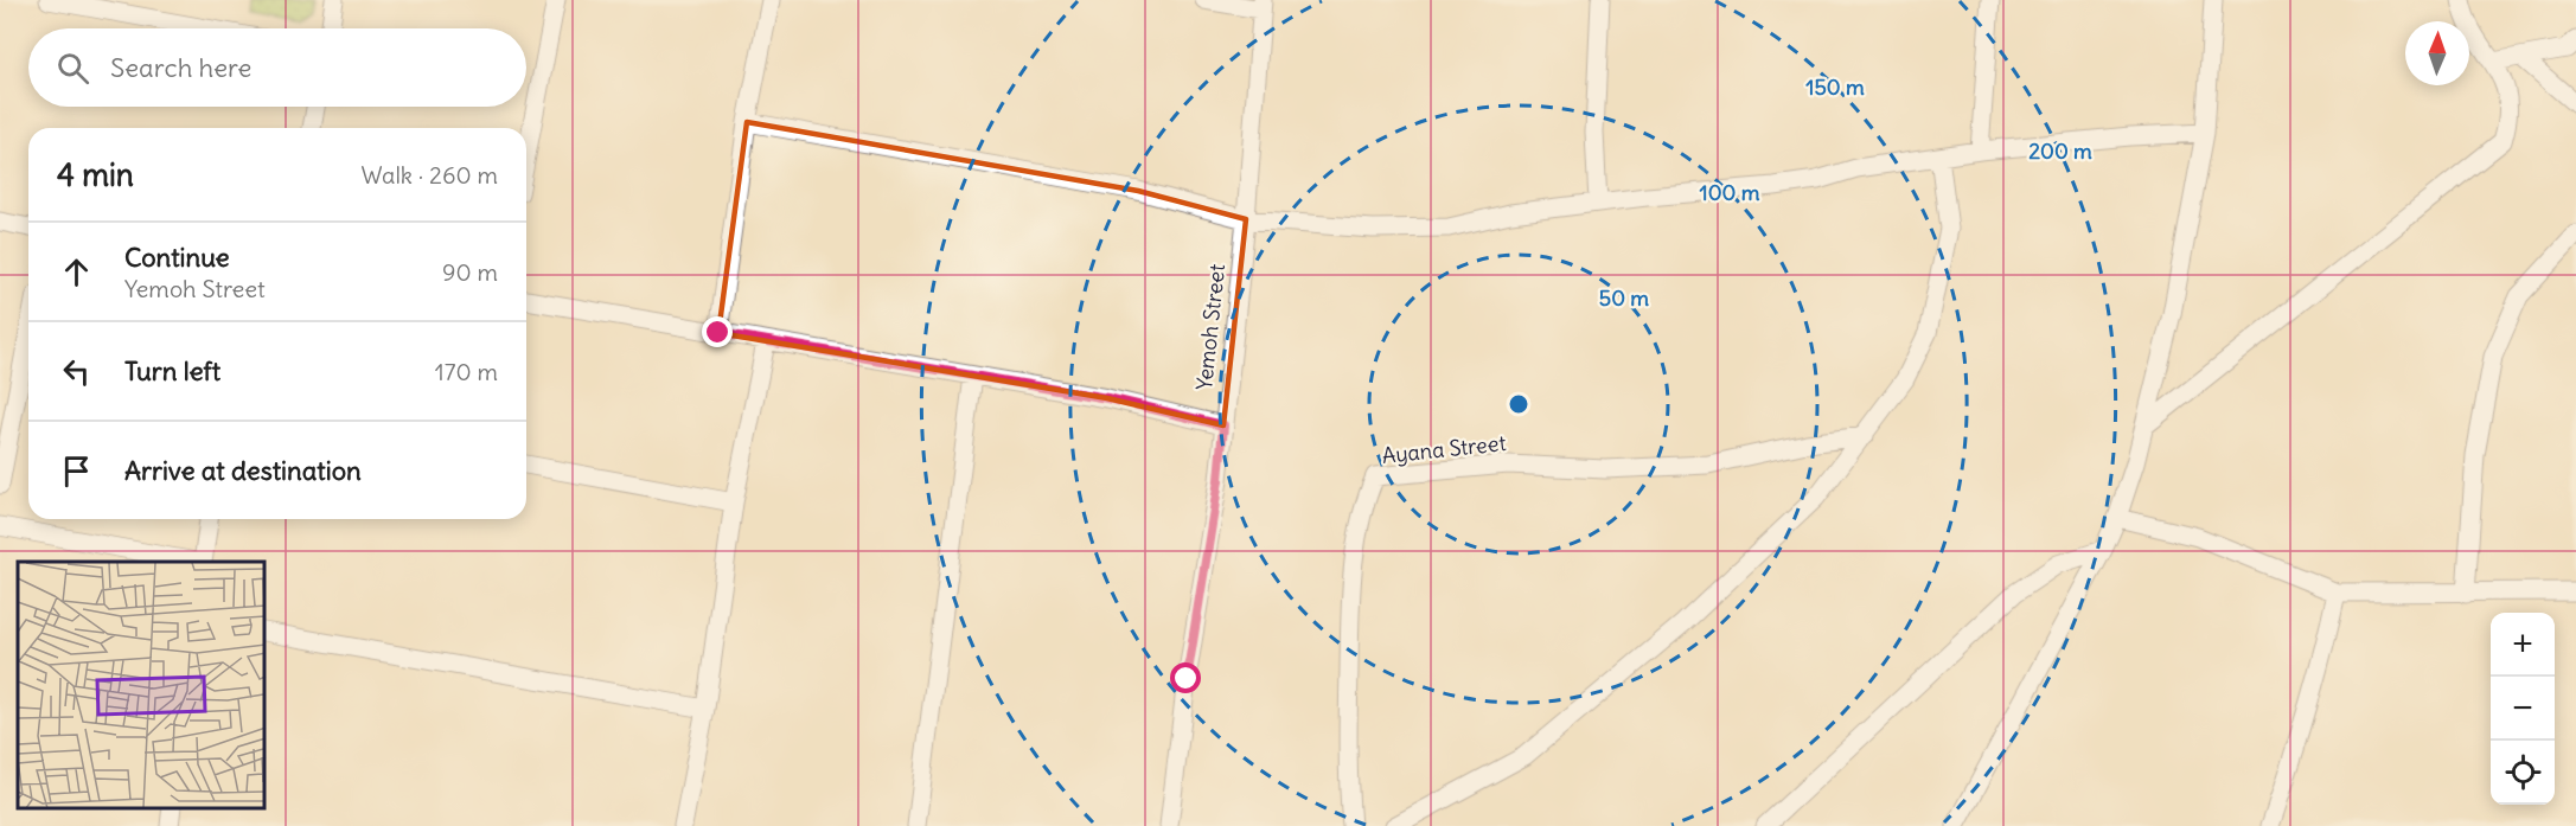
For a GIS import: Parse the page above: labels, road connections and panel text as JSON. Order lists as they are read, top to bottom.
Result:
{
  "streets": {
    "street": ["Yemoh Street", "Ayana Street"]
  },
  "north": "top",
  "page": {
    "search": "Search here",
    "heading": ["4 min", "Walk · 260 m"],
    "list": [
      ["Continue", "Yemoh Street", "90 m"],
      ["Turn left", "170 m"],
      "Arrive at destination"
    ],
    "map_buttons": ["+", "−"]
  },
  "rings": [
    "150 m",
    "200 m",
    "100 m",
    "50 m"
  ]
}
